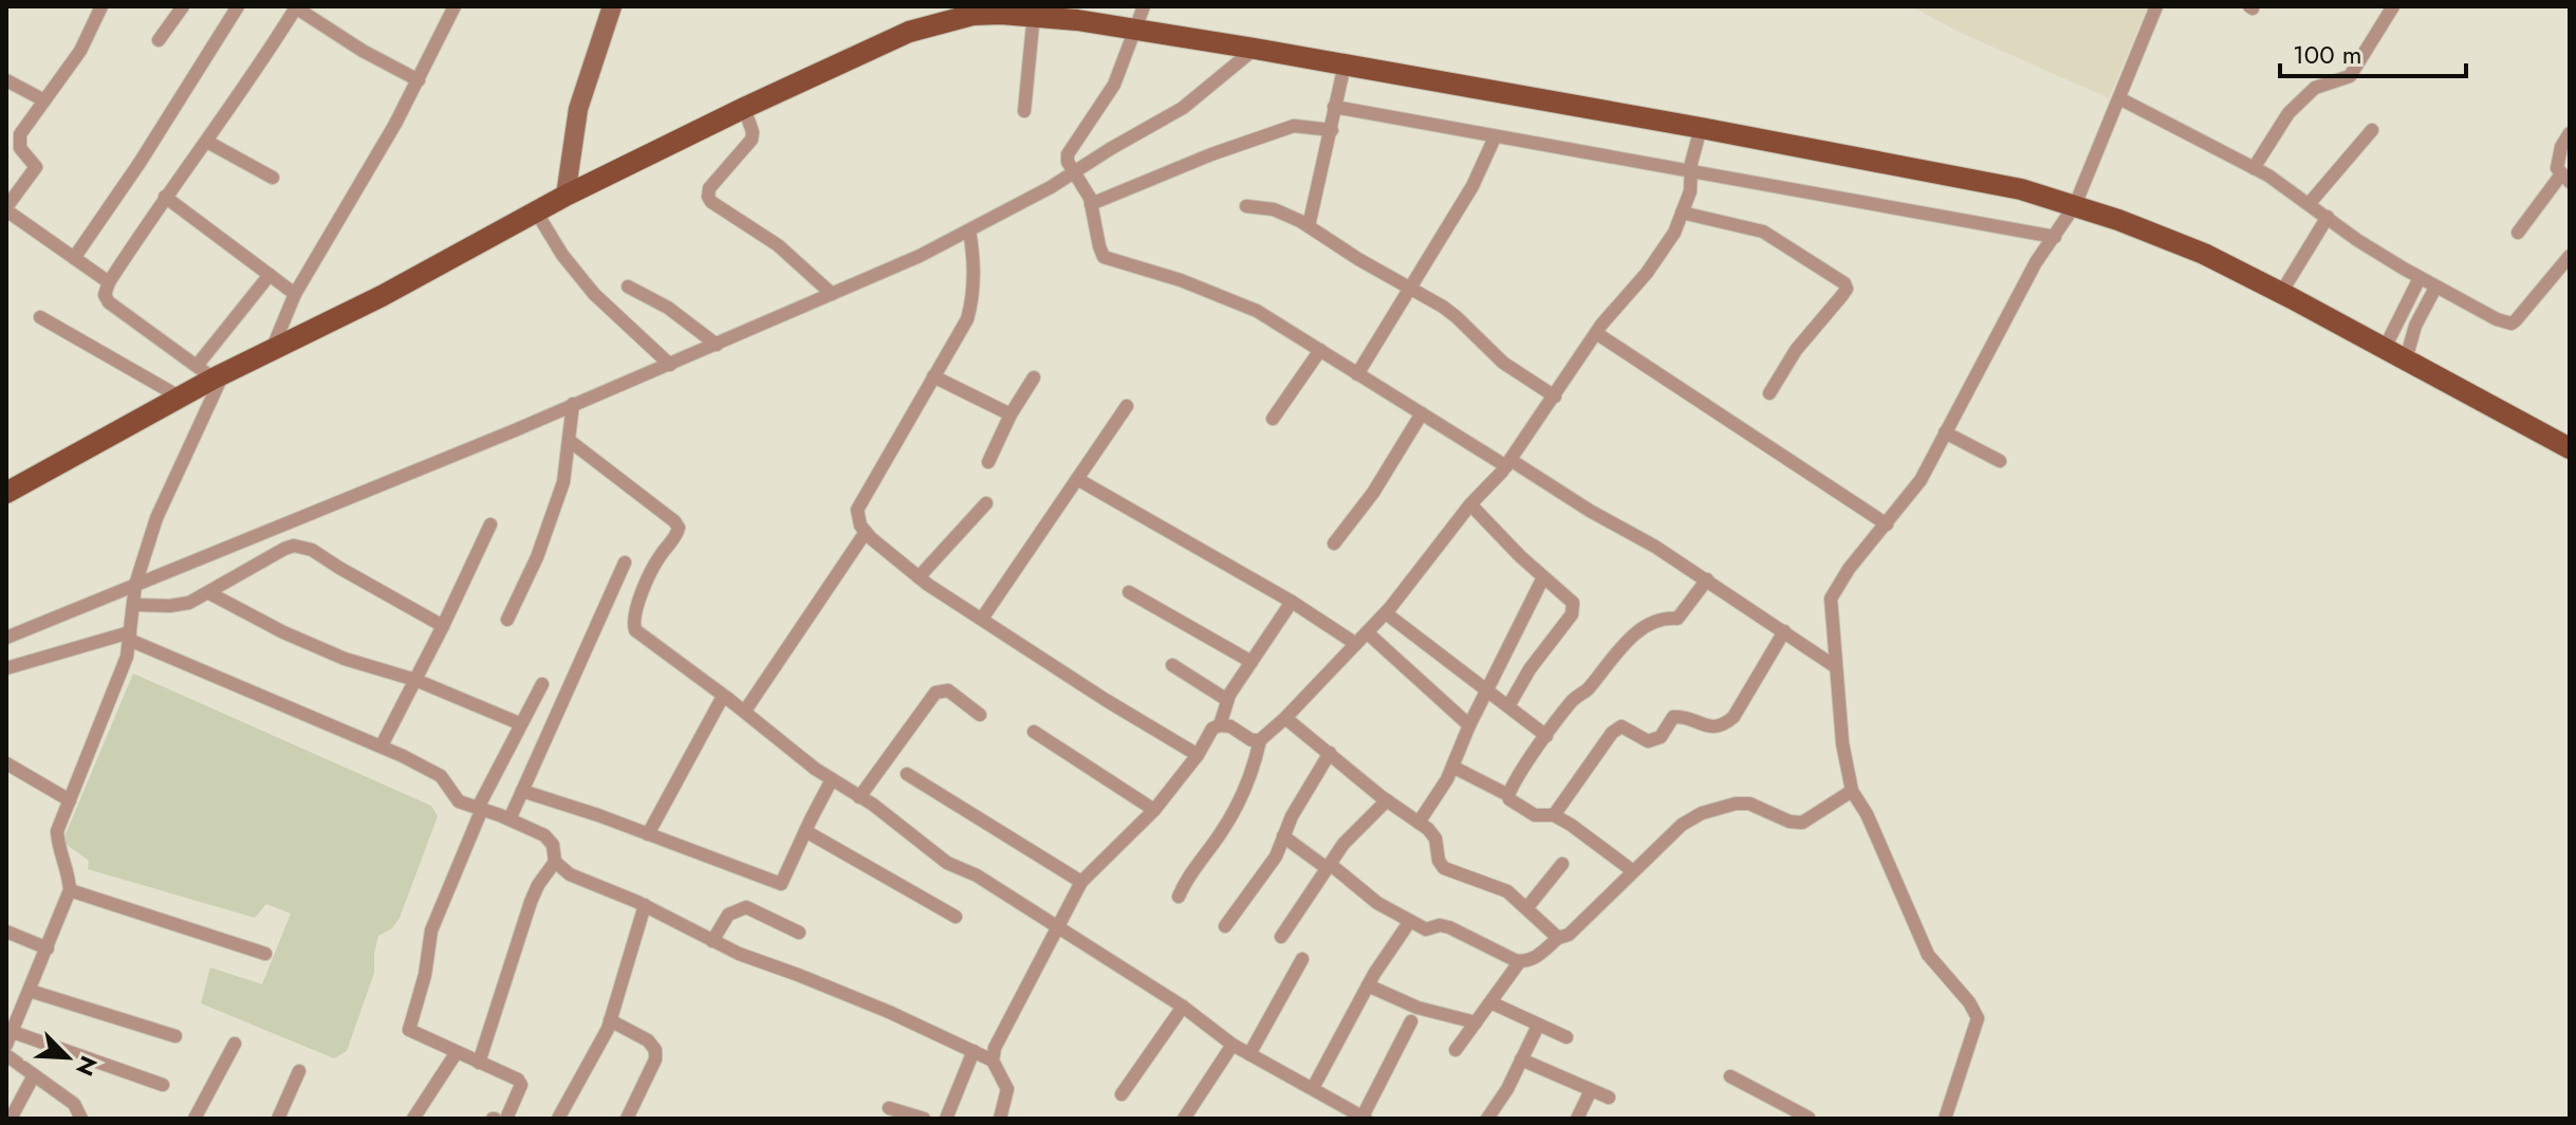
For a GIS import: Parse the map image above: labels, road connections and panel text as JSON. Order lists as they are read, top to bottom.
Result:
{
  "scale_bar": "100 m",
  "north": "bottom right"
}
